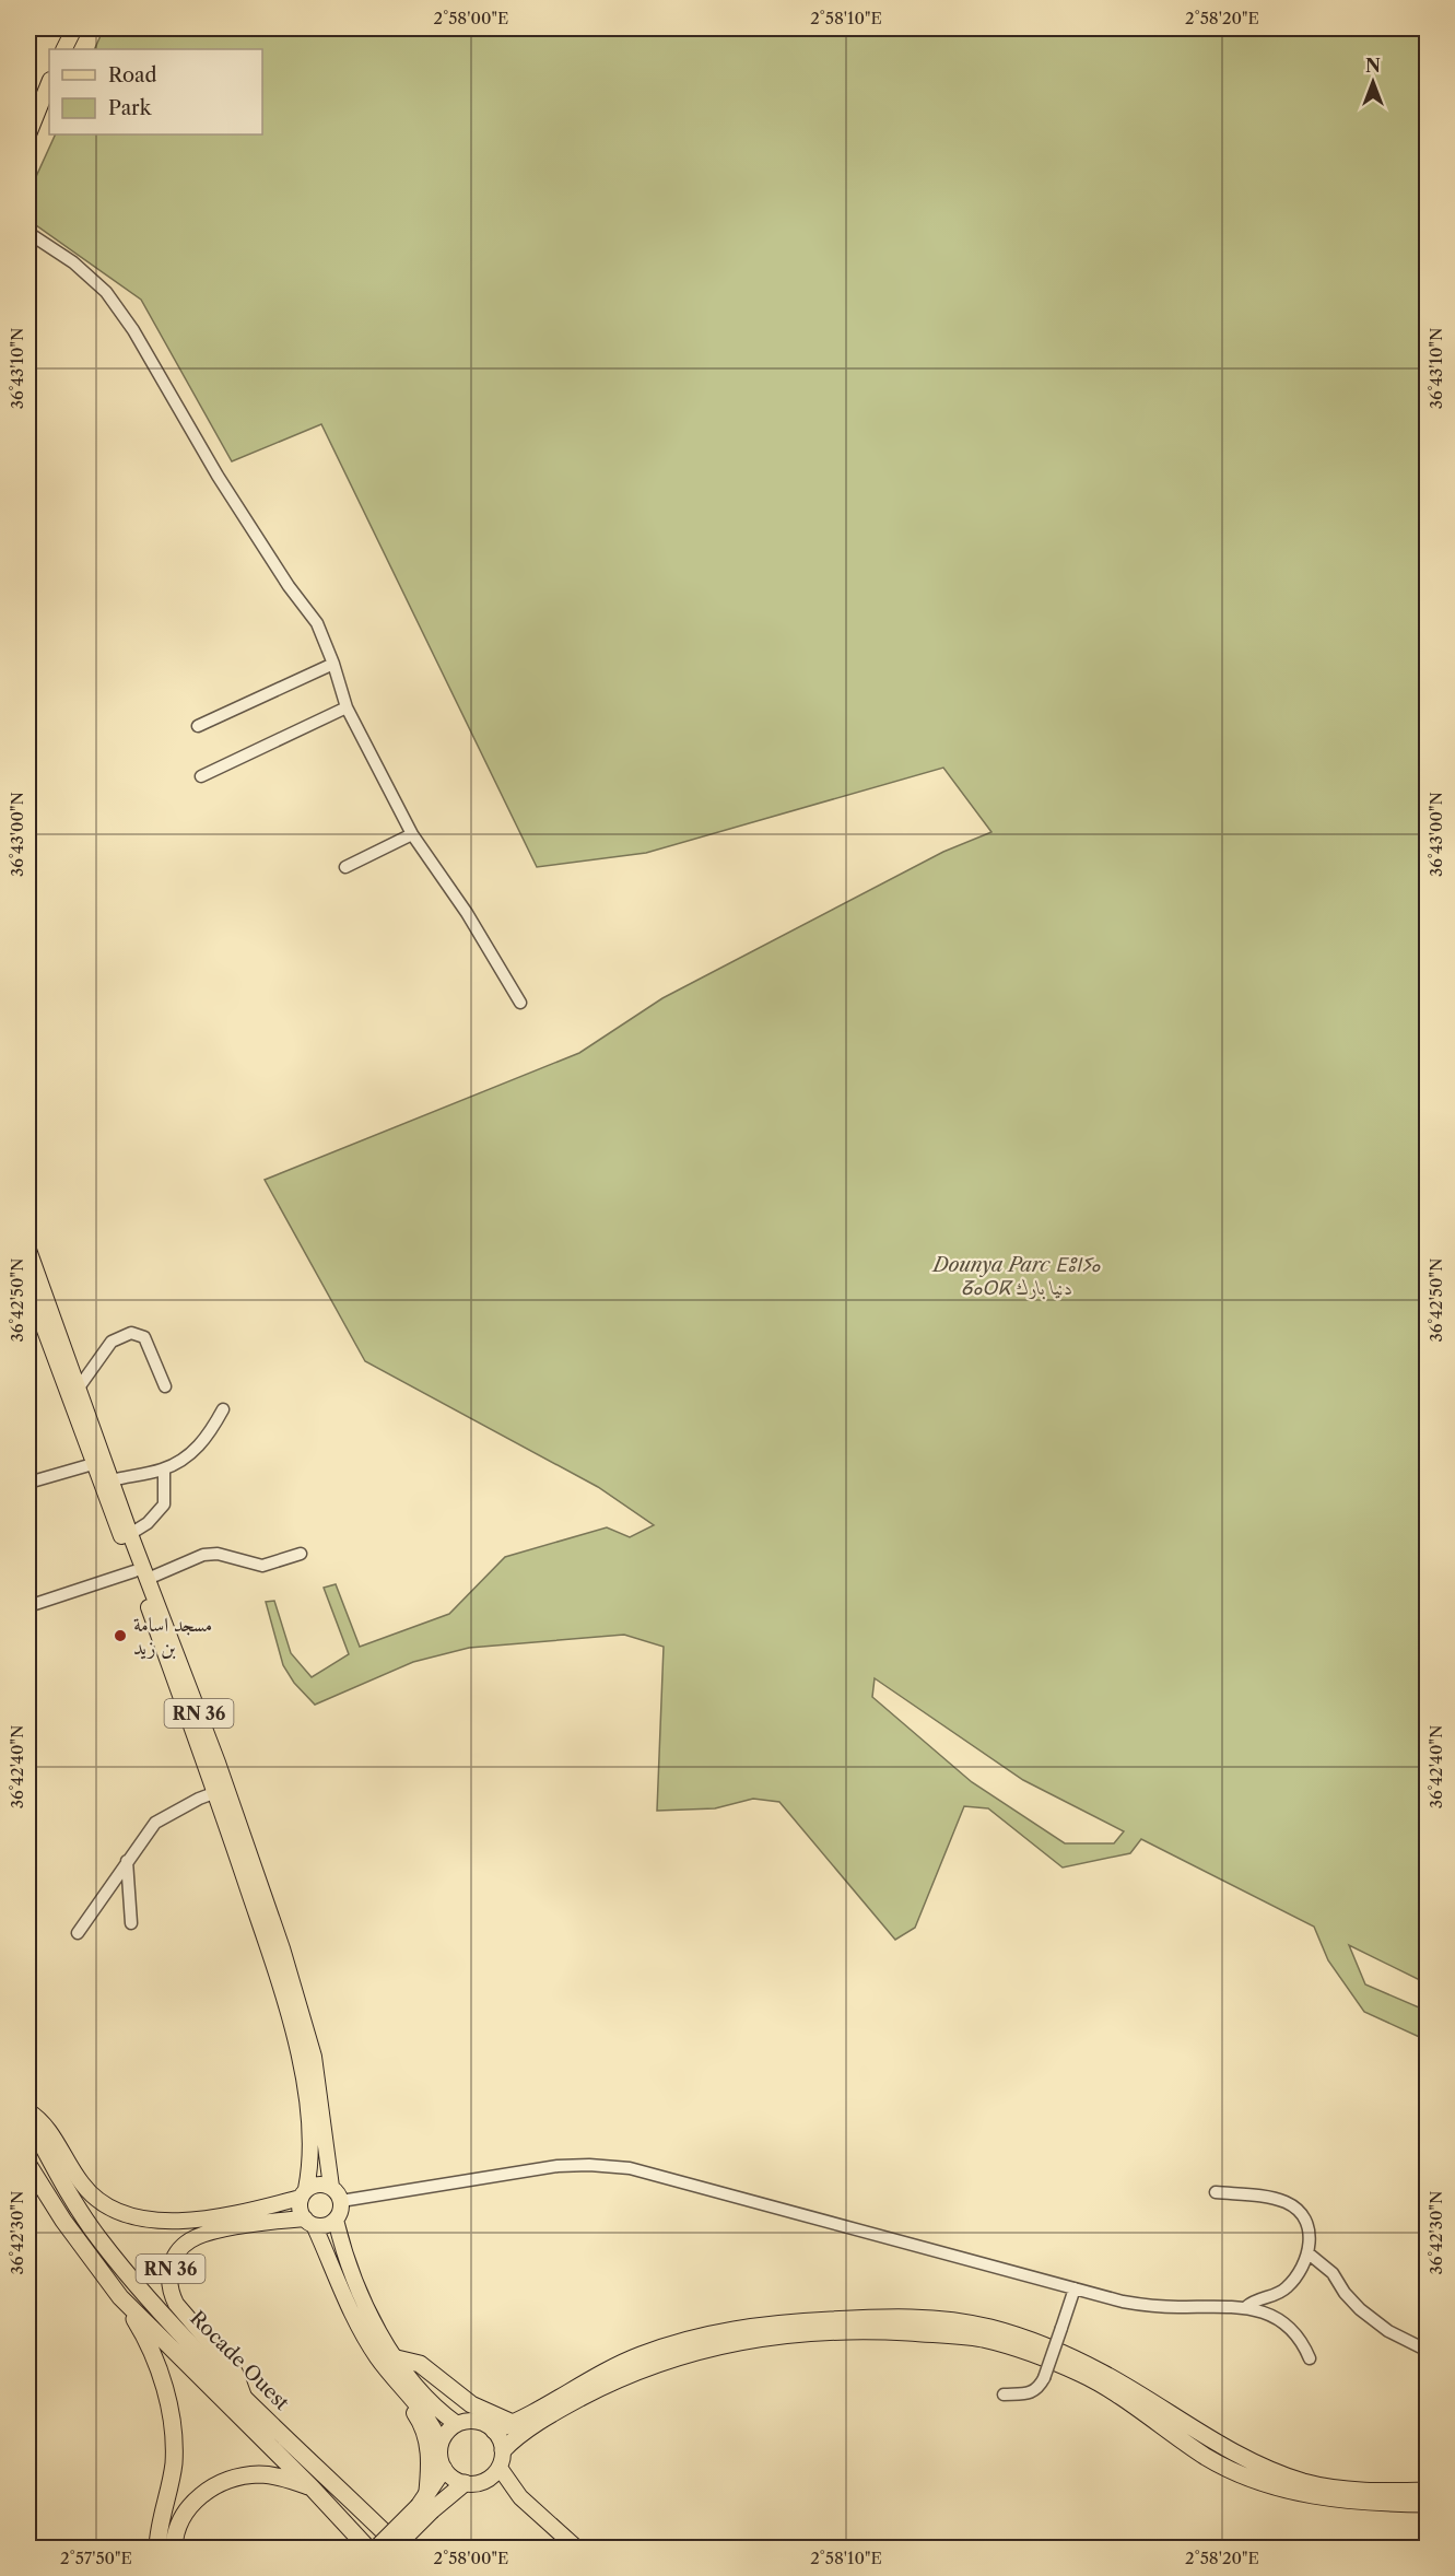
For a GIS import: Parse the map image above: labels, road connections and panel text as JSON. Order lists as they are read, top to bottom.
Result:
{
  "streets": {
    "highway": ["Rocade Ouest"],
    "main road": ["RN 36"]
  },
  "crossings": [
    ["RN 36", "Rocade Ouest"]
  ],
  "parks": ["Dounya Parc ⴹⵓⵏⵢⴰ ⵒⴰⵔⴽ دنيا بارك"],
  "places": ["مسجد اسامة بن زيد"],
  "legend": ["Road", "Park"],
  "north": "top",
  "coordinates": [
    "2°58'00\"E",
    "2°58'10\"E",
    "2°58'20\"E",
    "36°43'10\"N",
    "36°43'00\"N",
    "36°42'50\"N",
    "36°42'40\"N",
    "36°42'30\"N",
    "2°57'50\"E"
  ]
}
